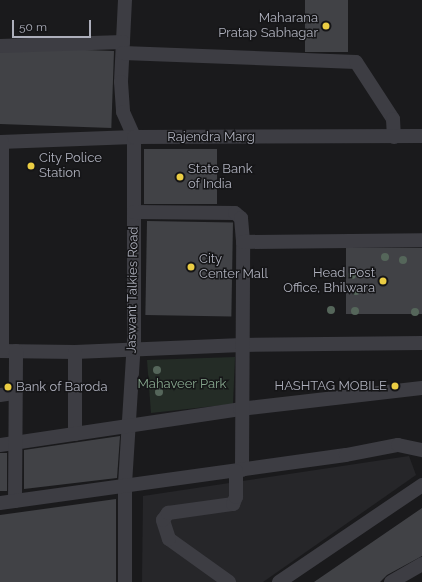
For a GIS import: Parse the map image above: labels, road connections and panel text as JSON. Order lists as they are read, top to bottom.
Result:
{
  "streets": {
    "street": ["Rajendra Marg", "Jaswant Talkies Road"]
  },
  "crossings": [
    ["Rajendra Marg", "Jaswant Talkies Road"]
  ],
  "parks": ["Mahaveer Park"],
  "places": [
    "Maharana Pratap Sabhagar",
    "City Police Station",
    "State Bank of India",
    "City Center Mall",
    "Head Post Office, Bhilwara",
    "HASHTAG MOBILE",
    "Bank of Baroda"
  ],
  "scale_bar": "50 m"
}
